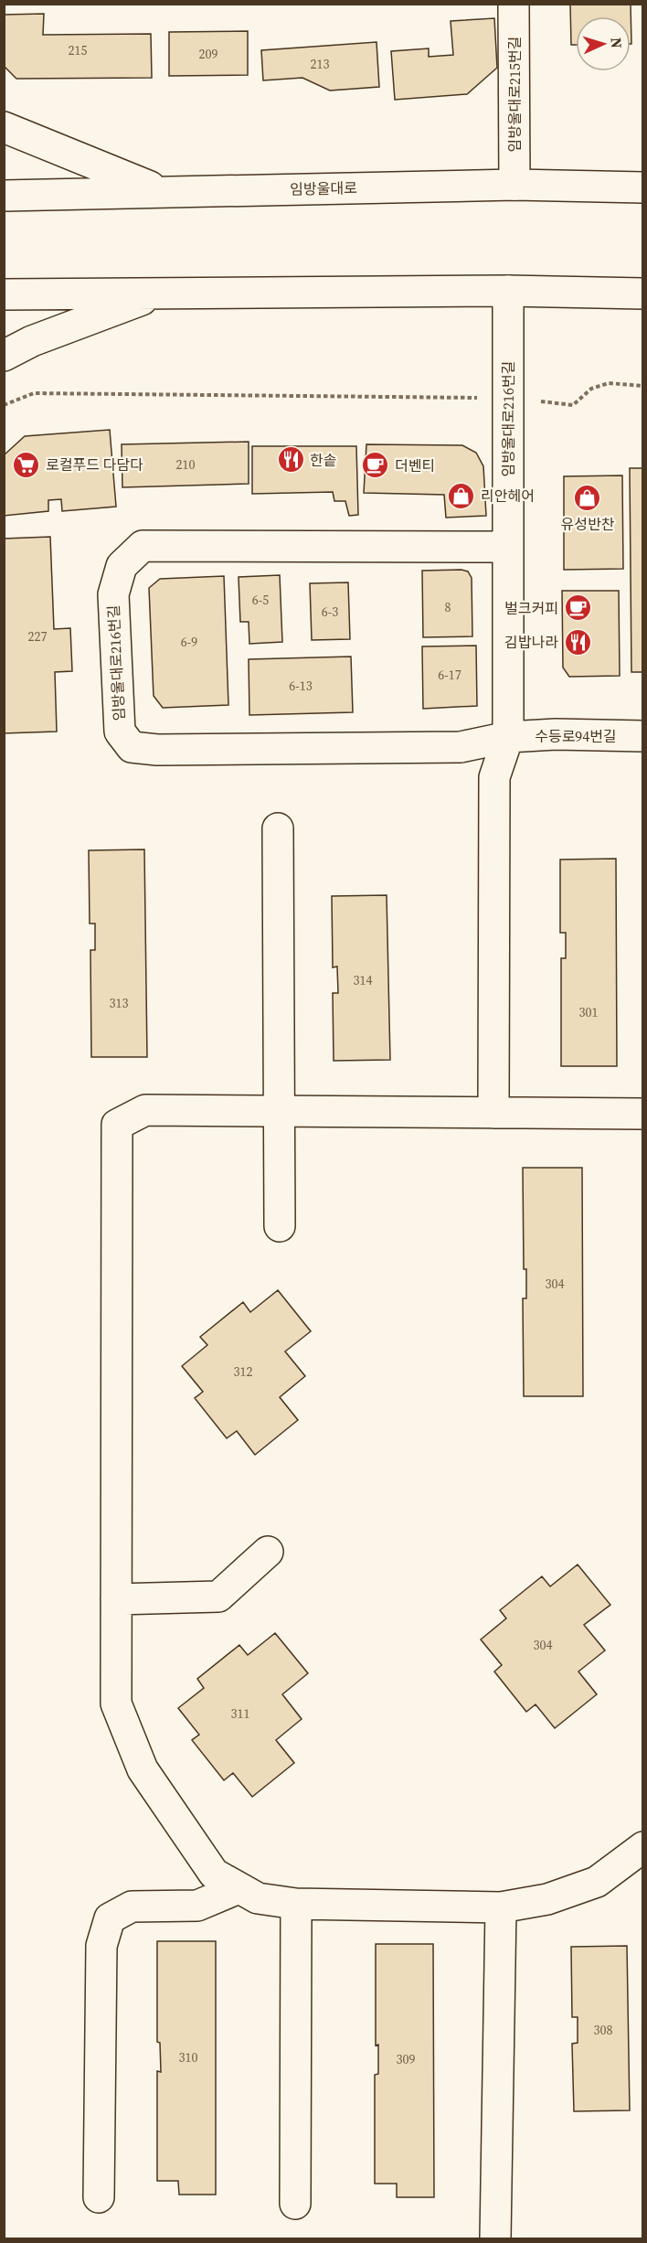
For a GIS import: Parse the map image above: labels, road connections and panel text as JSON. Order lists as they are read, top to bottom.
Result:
{
  "streets": {
    "street": [
      "임방울대로215번길",
      "임방울대로",
      "임방울대로216번길",
      "수등로94번길"
    ]
  },
  "crossings": [
    ["임방울대로215번길", "임방울대로"],
    ["임방울대로216번길", "수등로94번길"]
  ],
  "places": {
    "restaurant": ["한솥", "김밥나라"],
    "supermarket": ["로컬푸드 다담다"],
    "cafe": ["더벤티", "벌크커피"],
    "shop": ["리안헤어", "유성반찬"]
  },
  "house_numbers": [
    "215",
    "209",
    "213",
    "210",
    "6-5",
    "8",
    "6-3",
    "227",
    "6-9",
    "6-17",
    "6-13",
    "314",
    "313",
    "301",
    "304",
    "312",
    "304",
    "311",
    "308",
    "310",
    "309"
  ],
  "north": "right"
}
